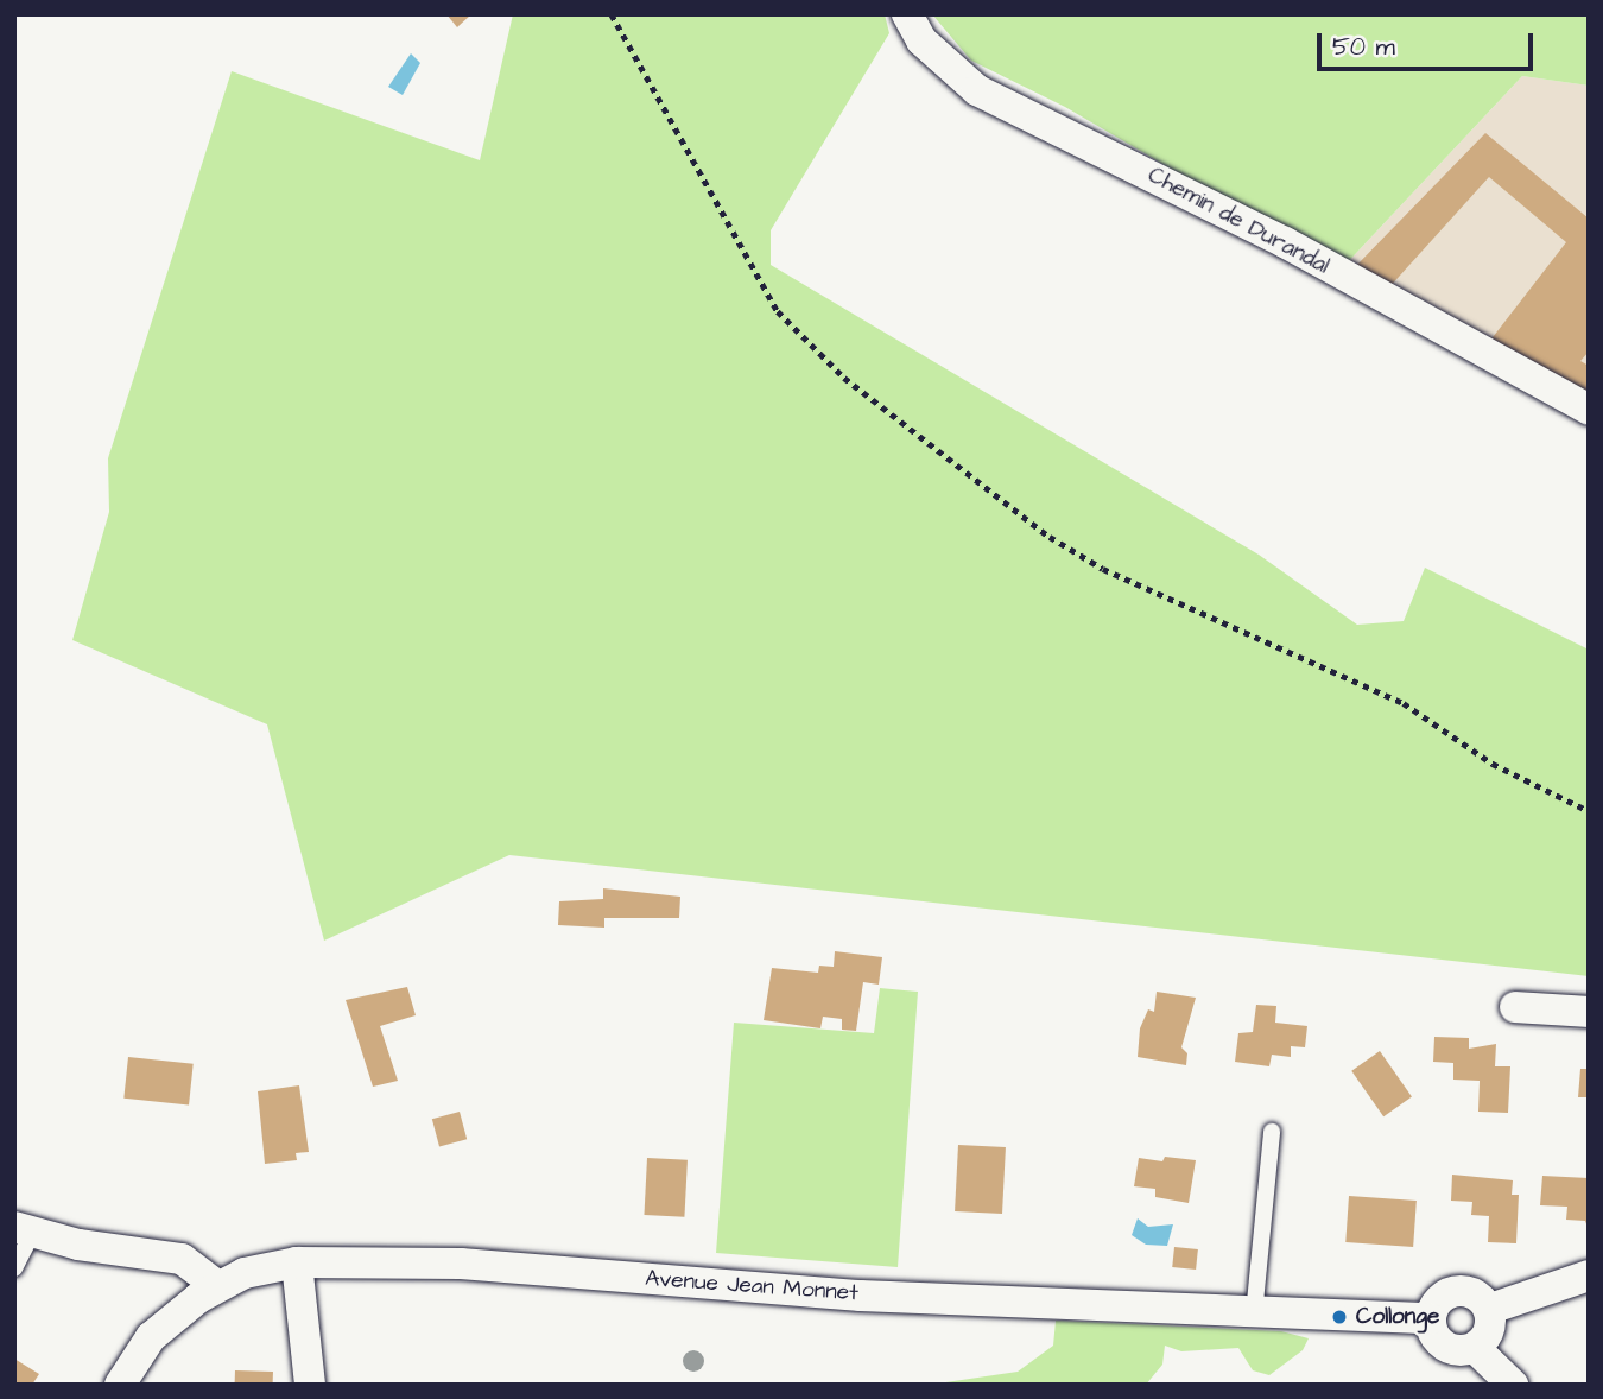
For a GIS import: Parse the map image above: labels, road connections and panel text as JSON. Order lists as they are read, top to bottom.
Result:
{
  "streets": {
    "street": ["Chemin de Durandal", "Avenue Jean Monnet"]
  },
  "places": ["Collonge"],
  "scale_bar": "50 m"
}
